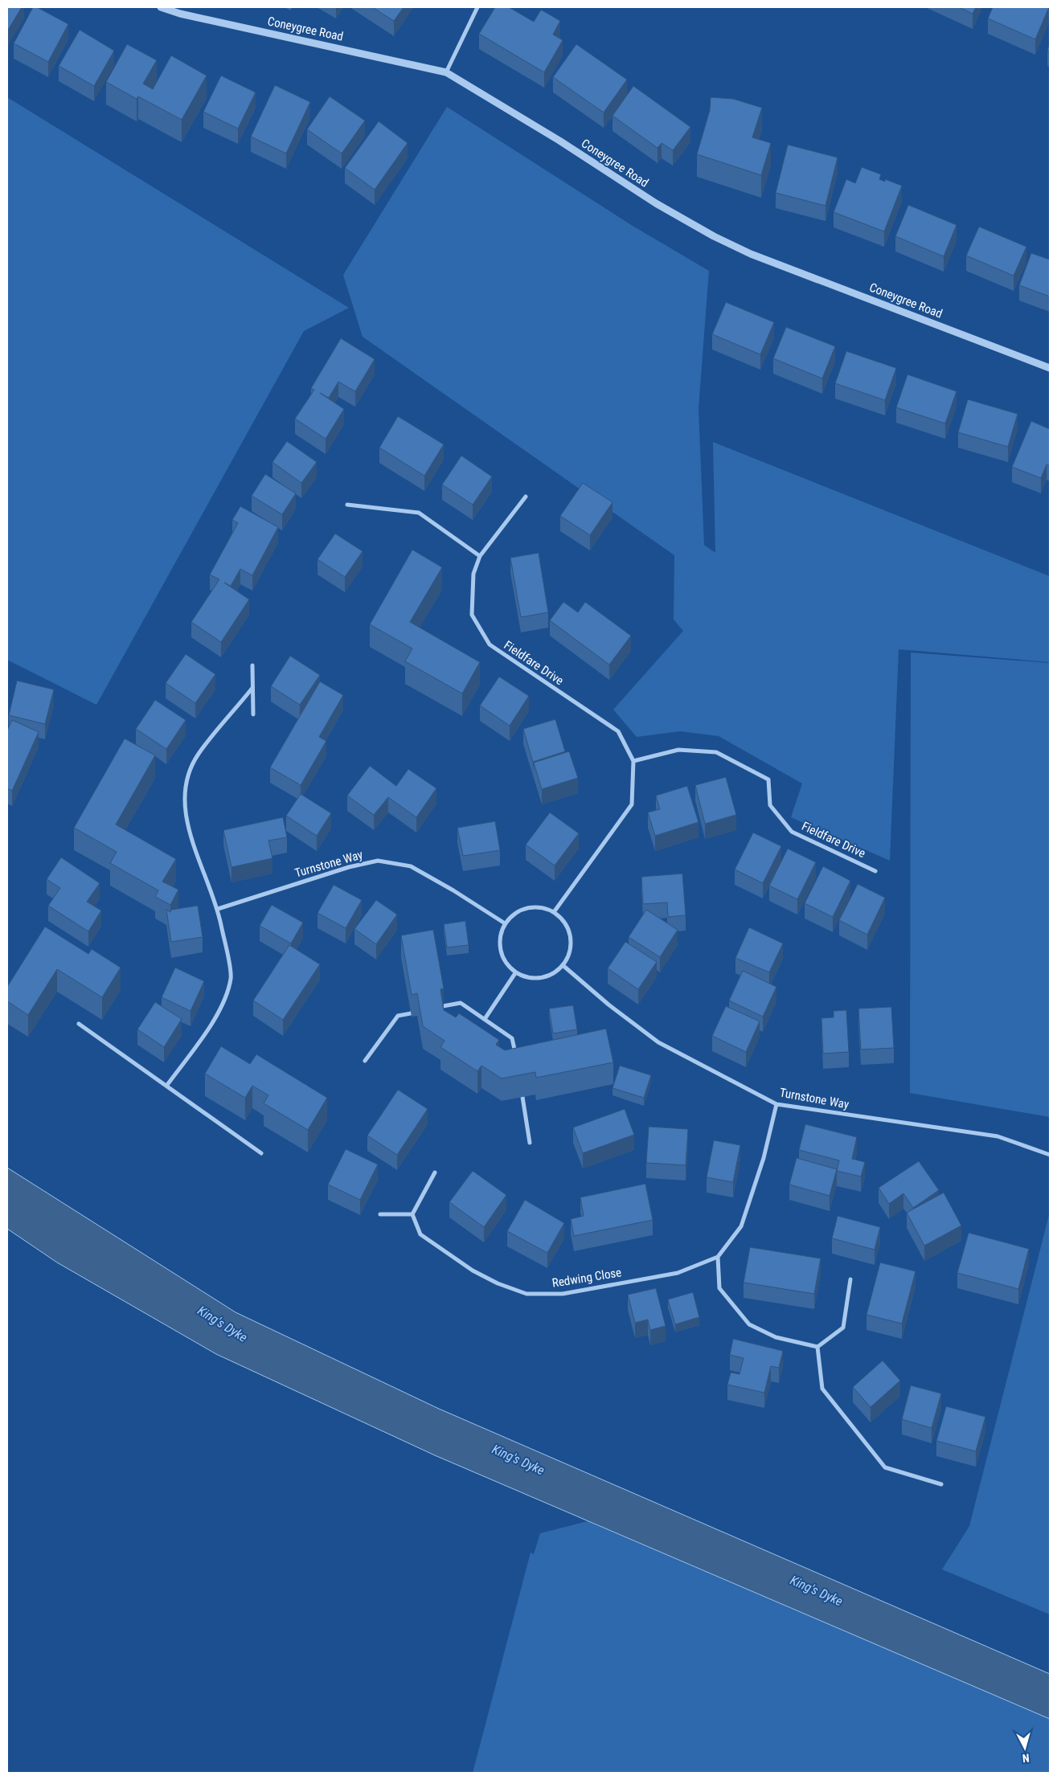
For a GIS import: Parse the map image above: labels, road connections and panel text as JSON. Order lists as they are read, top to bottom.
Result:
{
  "streets": {
    "street": [
      "Coneygree Road",
      "Fieldfare Drive",
      "Turnstone Way",
      "Redwing Close"
    ]
  },
  "crossings": [
    ["Fieldfare Drive", "Turnstone Way"]
  ],
  "water": ["King's Dyke"],
  "north": "bottom"
}
